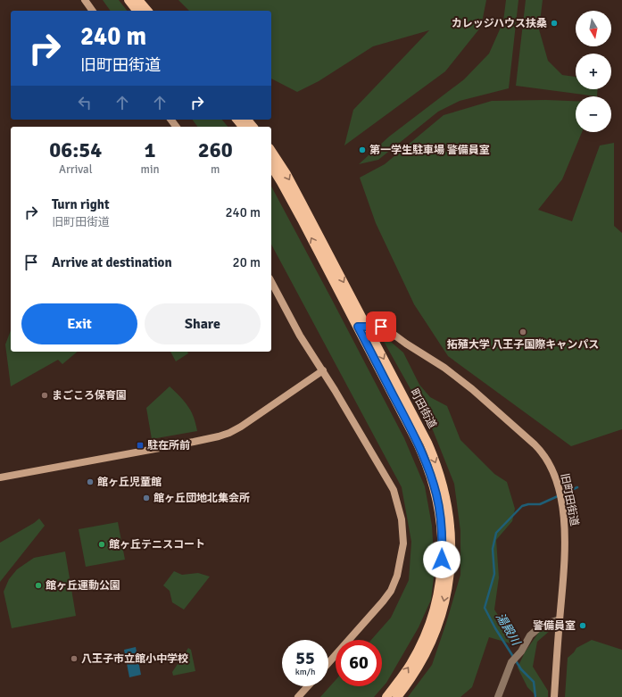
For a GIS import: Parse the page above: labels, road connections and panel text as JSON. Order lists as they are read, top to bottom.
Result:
{
  "streets": {
    "main road": ["町田街道"],
    "street": ["旧町田街道"]
  },
  "crossings": [
    ["町田街道", "旧町田街道"]
  ],
  "water": ["湯殿川"],
  "places": {
    "other": [
      "カレッジハウス扶桑",
      "第一学生駐車場 警備員室",
      "拓殖大学 八王子国際キャンパス",
      "まごころ保育園",
      "館ヶ丘児童館",
      "館ヶ丘団地北集会所",
      "館ヶ丘テニスコート",
      "館ヶ丘運動公園",
      "警備員室",
      "八王子市立館小中学校"
    ],
    "transit": ["駐在所前"]
  },
  "north": "bottom",
  "page": {
    "map_buttons": ["+", "−"],
    "turn": ["240 m", "旧町田街道"],
    "eta": [
      "06:54",
      "Arrival",
      "1",
      "min",
      "260",
      "m"
    ],
    "list": [
      {
        "name": "Turn right",
        "note": "旧町田街道",
        "value": "240 m"
      },
      {
        "name": "Arrive at destination",
        "value": "20 m"
      }
    ],
    "buttons": ["Exit", "Share"],
    "speed": "55 km/h",
    "limit": "60"
  }
}
